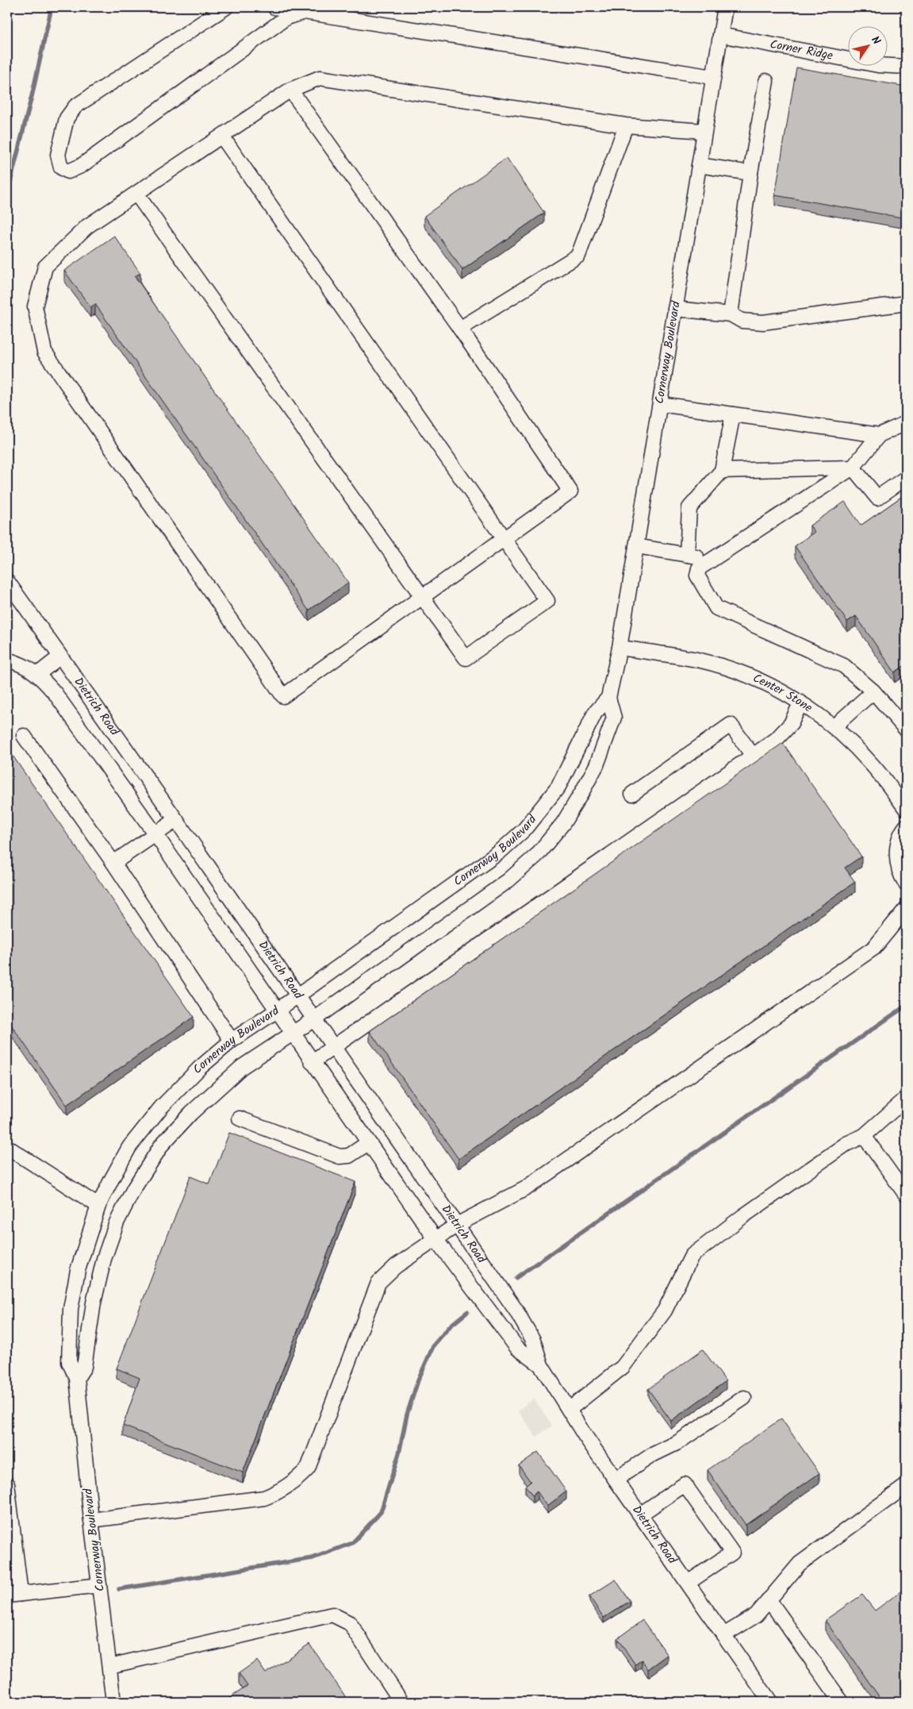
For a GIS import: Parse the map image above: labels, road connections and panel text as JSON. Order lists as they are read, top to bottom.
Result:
{
  "streets": {
    "street": [
      "Corner Ridge",
      "Cornerway Boulevard",
      "Center Stone",
      "Dietrich Road"
    ]
  },
  "crossings": [
    ["Corner Ridge", "Cornerway Boulevard"],
    ["Cornerway Boulevard", "Center Stone"],
    ["Cornerway Boulevard", "Dietrich Road"]
  ],
  "north": "top right"
}
